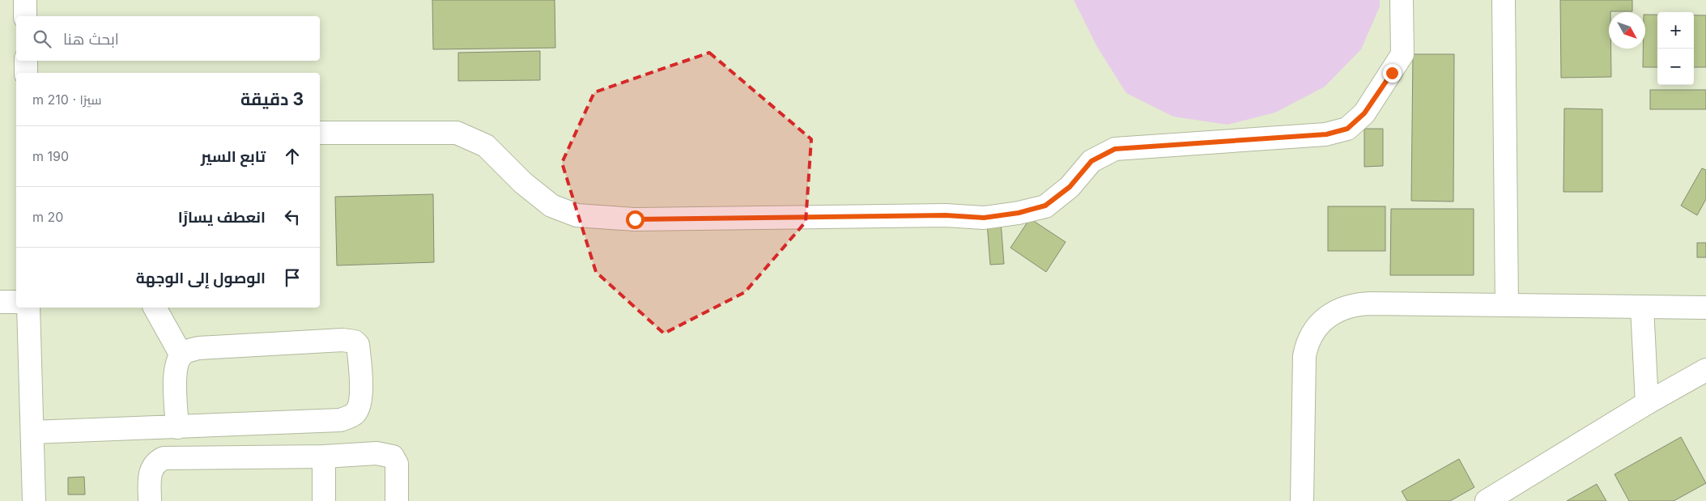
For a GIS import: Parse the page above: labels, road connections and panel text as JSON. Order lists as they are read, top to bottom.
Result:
{
  "north": "bottom right",
  "page": {
    "map_buttons": ["+", "−"],
    "search": "ابحث هنا",
    "heading": ["3 دقيقة", "سيرًا · 210 m"],
    "list": [
      ["تابع السير", "190 m"],
      ["انعطف يسارًا", "20 m"],
      "الوصول إلى الوجهة"
    ]
  }
}
